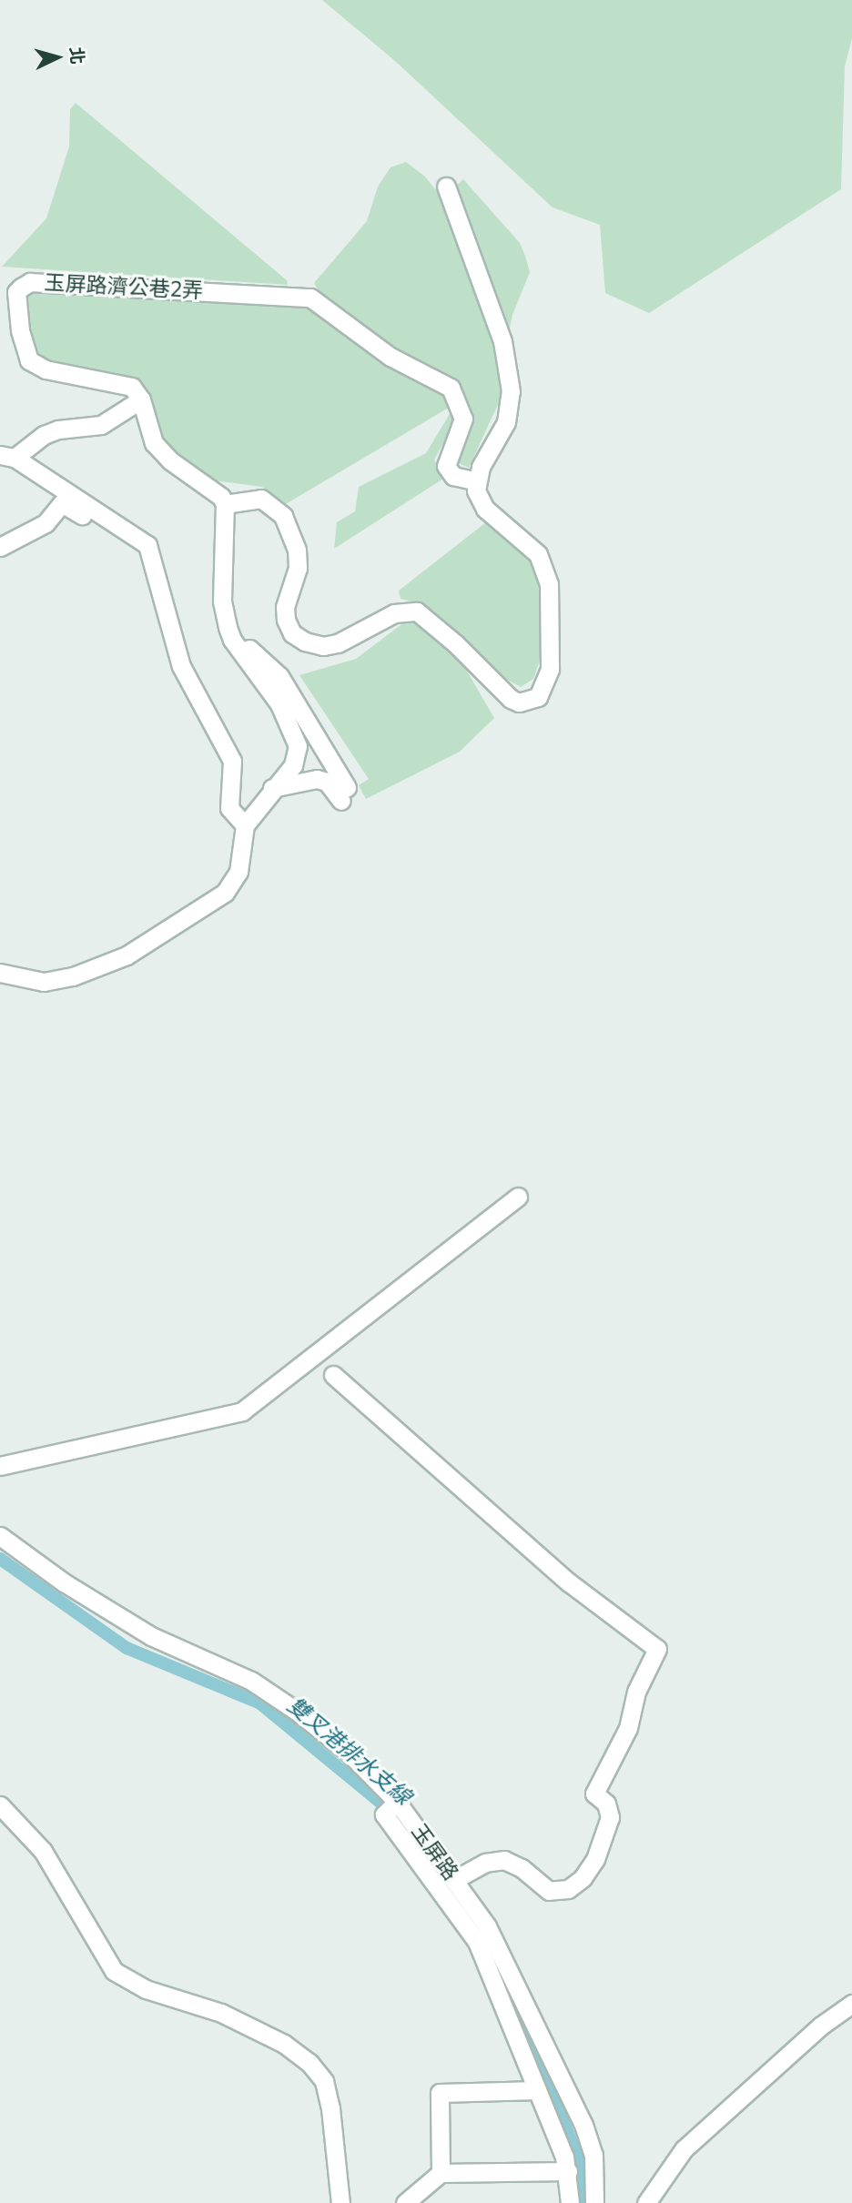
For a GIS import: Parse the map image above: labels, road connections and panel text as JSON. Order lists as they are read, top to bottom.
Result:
{
  "streets": {
    "street": ["玉屏路濟公巷2弄", "玉屏路"]
  },
  "water": ["雙叉港排水支線"],
  "north": "right"
}
